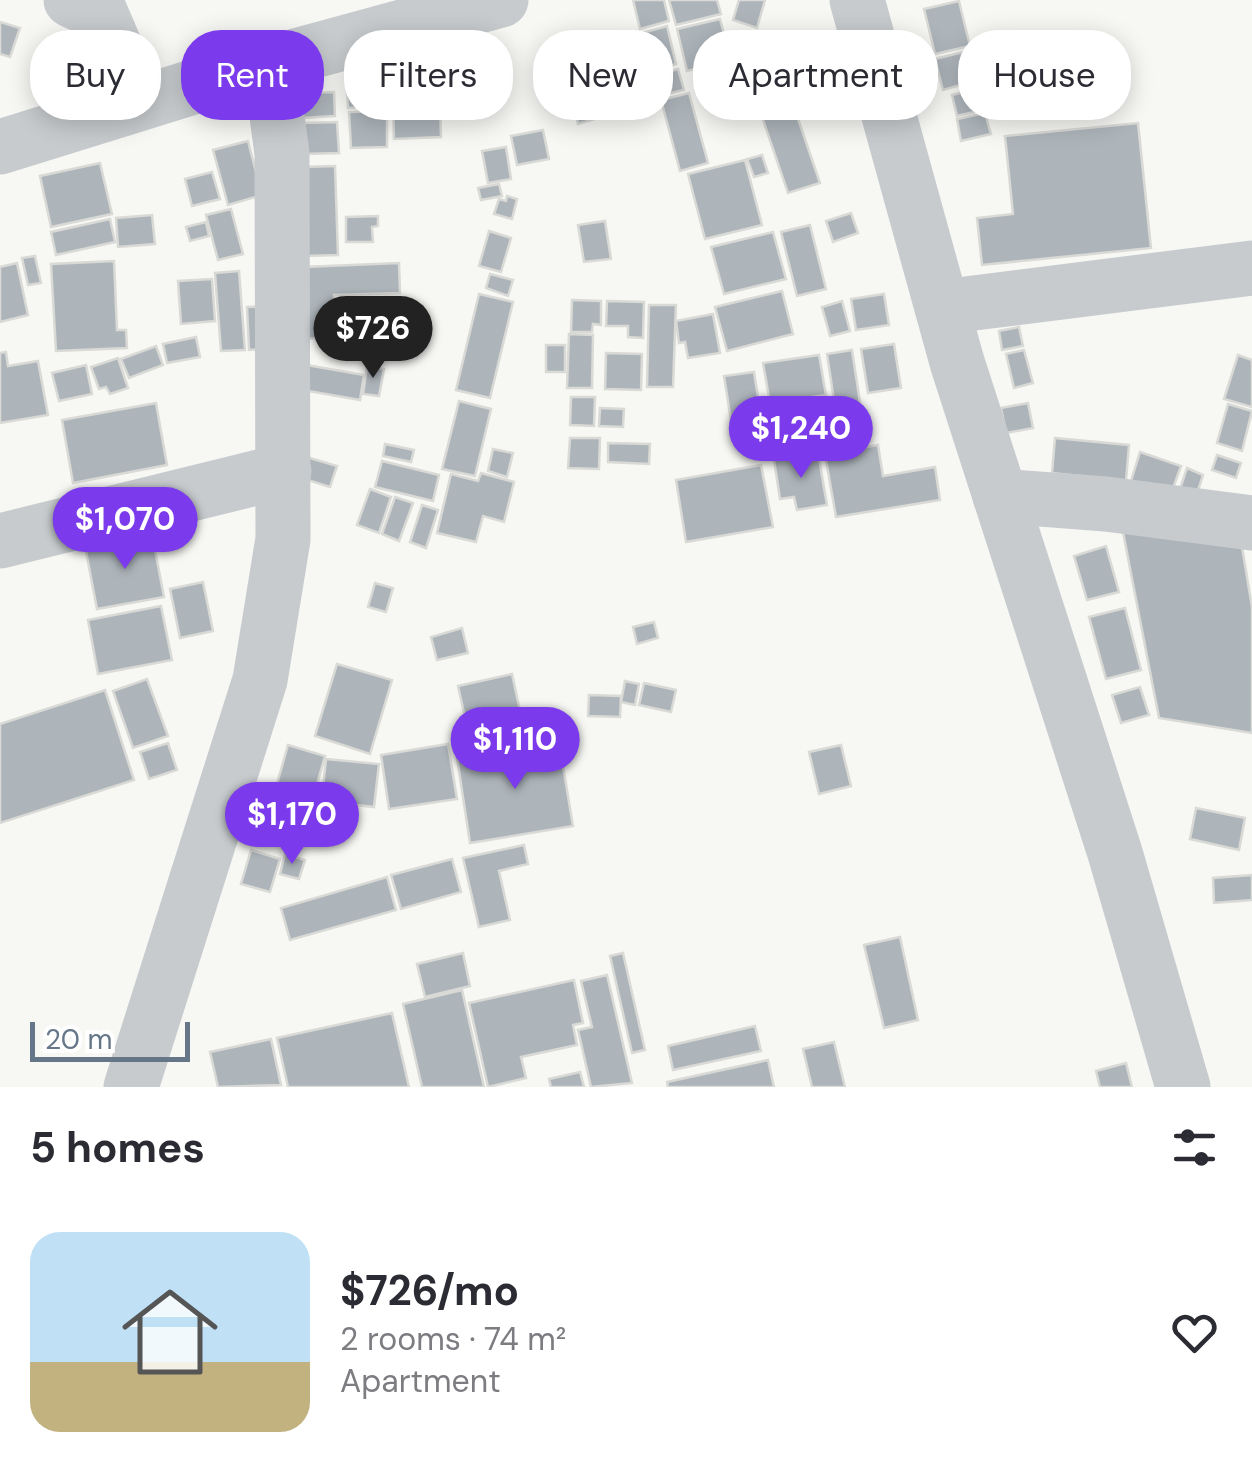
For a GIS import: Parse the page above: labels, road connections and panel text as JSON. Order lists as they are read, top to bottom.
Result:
{
  "scale_bar": "20 m",
  "page": {
    "chip": [
      "Buy",
      "Rent",
      "Filters",
      "New",
      "Apartment",
      "House"
    ],
    "price": [
      "$726",
      "$1,240",
      "$1,070",
      "$1,110",
      "$1,170"
    ],
    "scale": "20 m",
    "heading": "5 homes",
    "list": [
      {
        "name": "$726/mo",
        "note": "2 rooms · 74 m² · Apartment"
      }
    ]
  }
}
